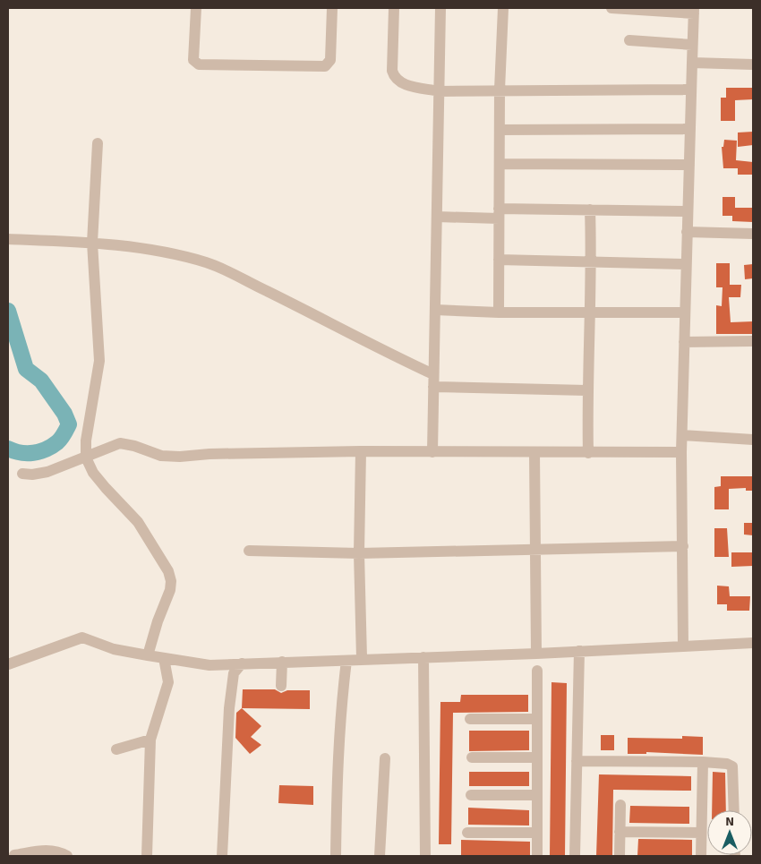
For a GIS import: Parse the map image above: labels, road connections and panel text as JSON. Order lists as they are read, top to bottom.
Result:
{
  "north": "top"
}
